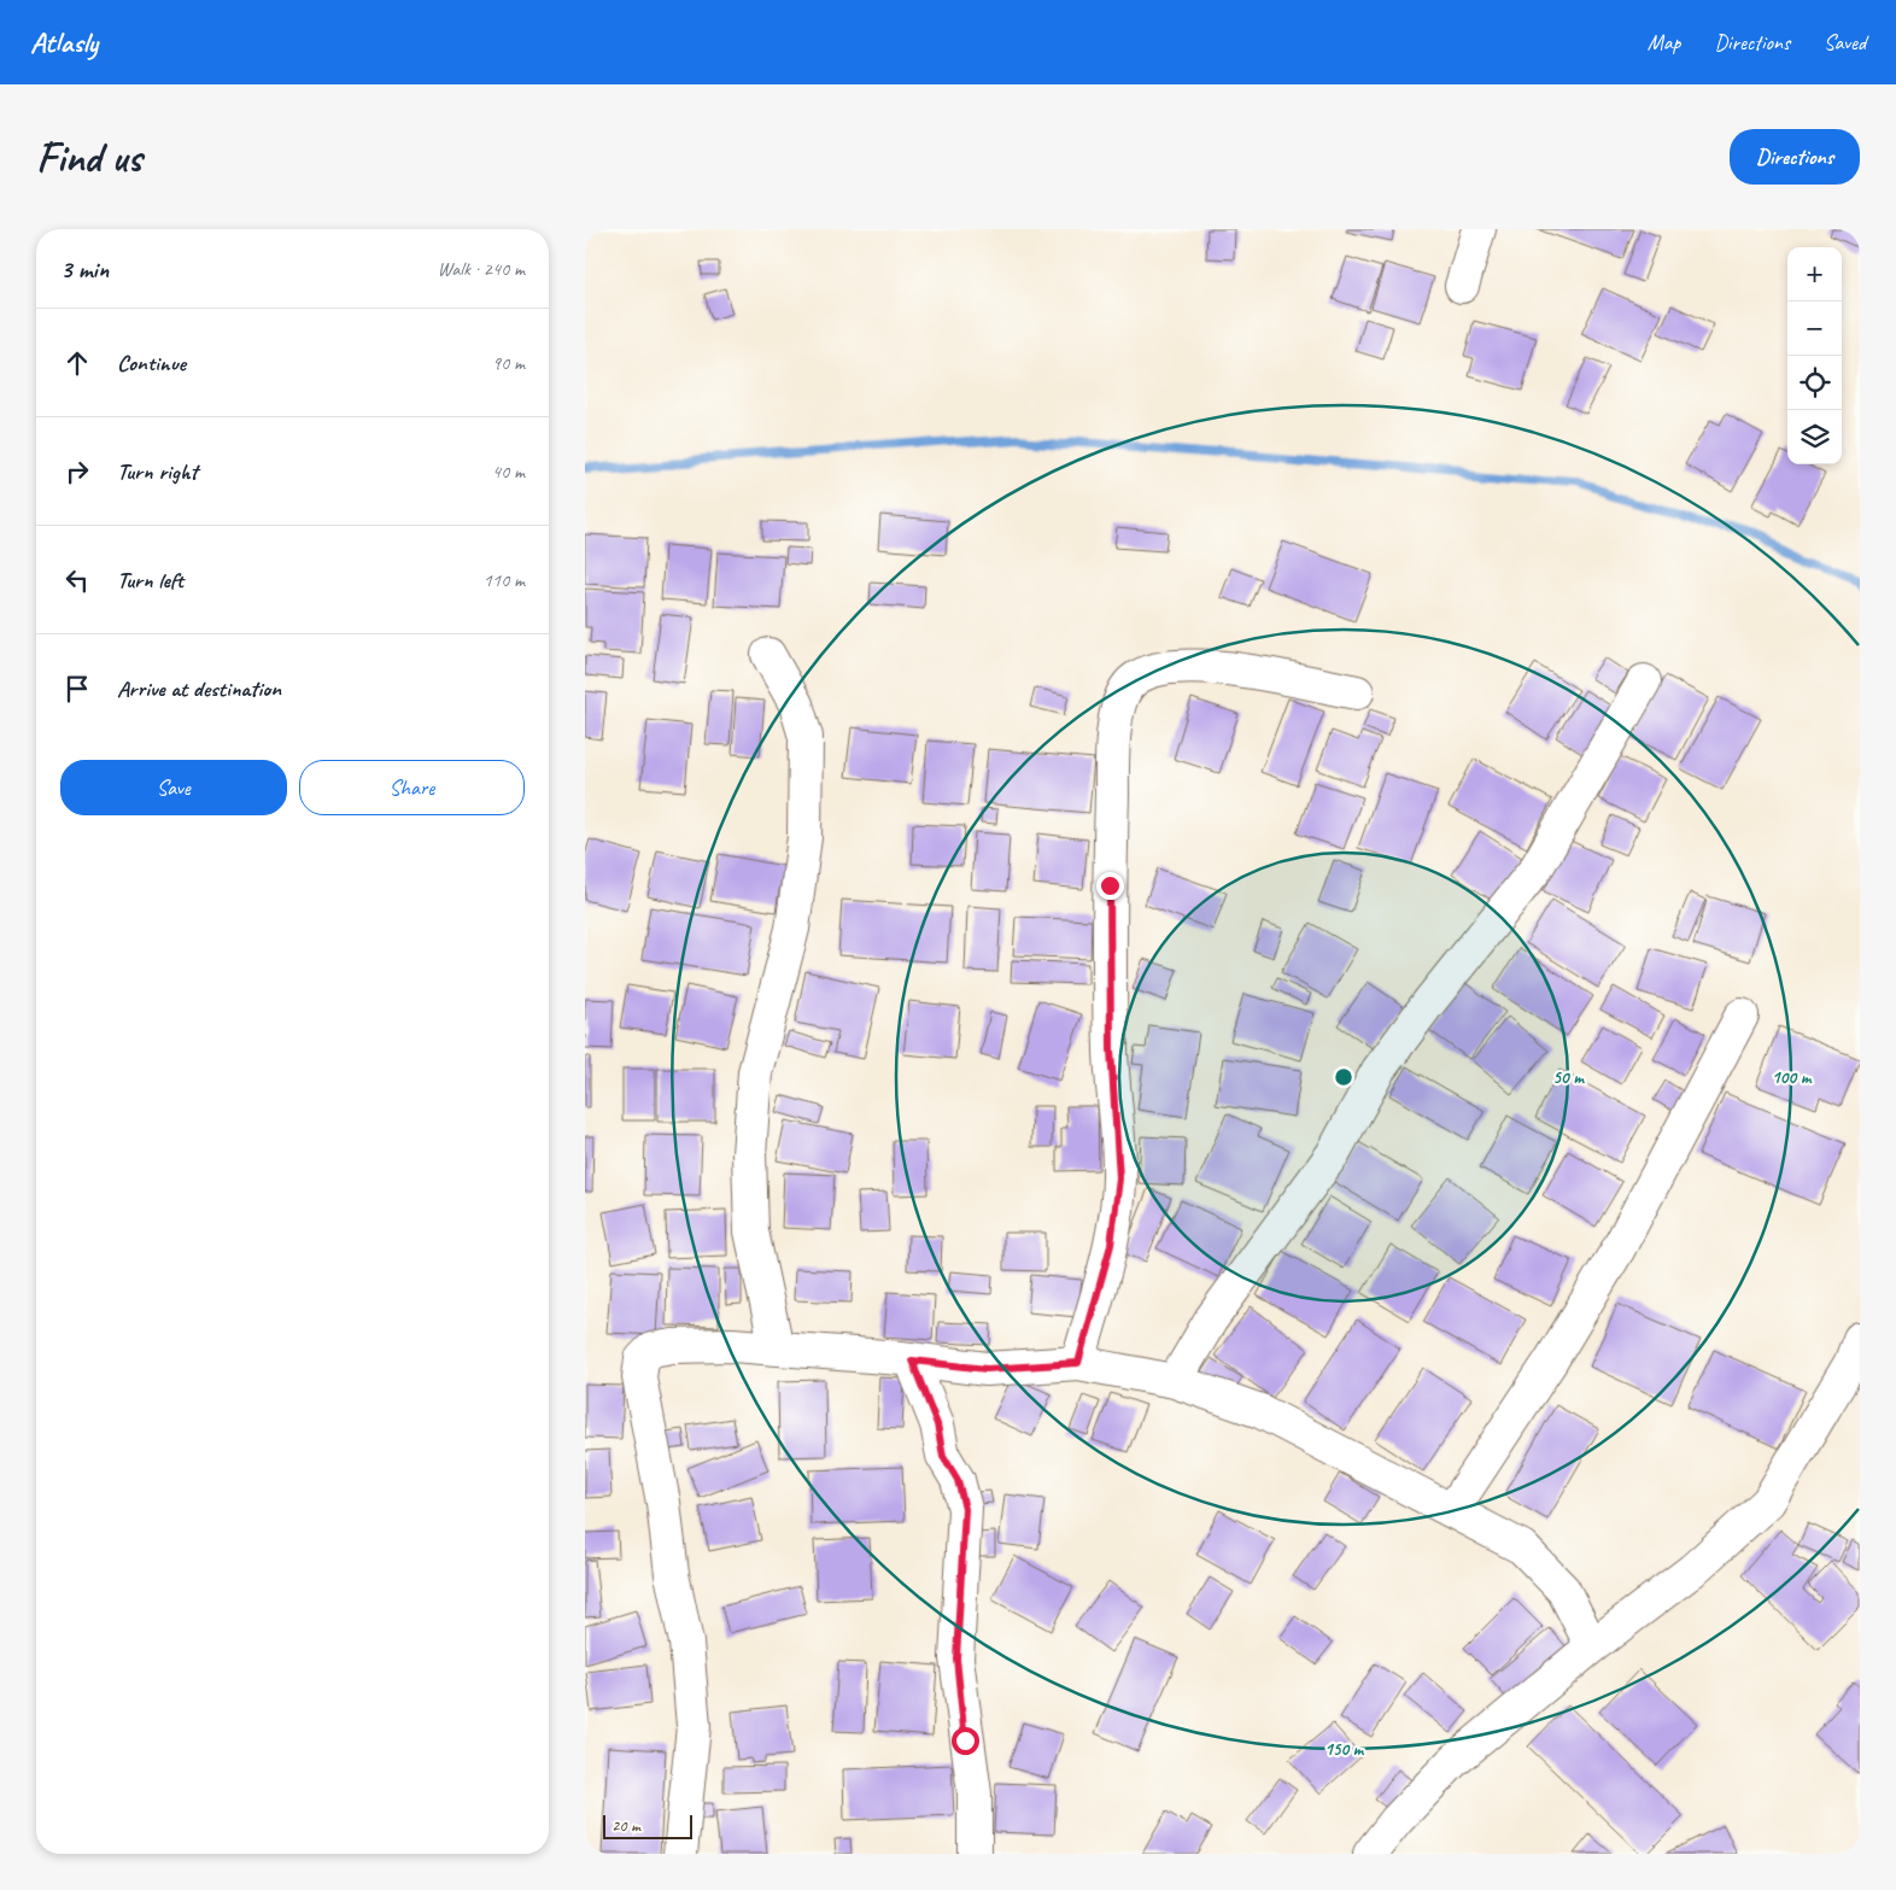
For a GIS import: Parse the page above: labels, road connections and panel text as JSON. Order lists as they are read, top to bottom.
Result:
{
  "scale_bar": "20 m",
  "page": {
    "header": "Atlasly",
    "nav": ["Map", "Directions", "Saved"],
    "buttons": [
      "Directions",
      ["Save", "Share"]
    ],
    "title": "Find us",
    "heading": ["3 min", "Walk · 240 m"],
    "map_buttons": ["+", "−"],
    "list": [
      ["Continue", "90 m"],
      ["Turn right", "40 m"],
      ["Turn left", "110 m"],
      "Arrive at destination"
    ],
    "scale": "20 m"
  },
  "rings": ["50 m", "100 m", "150 m"]
}
